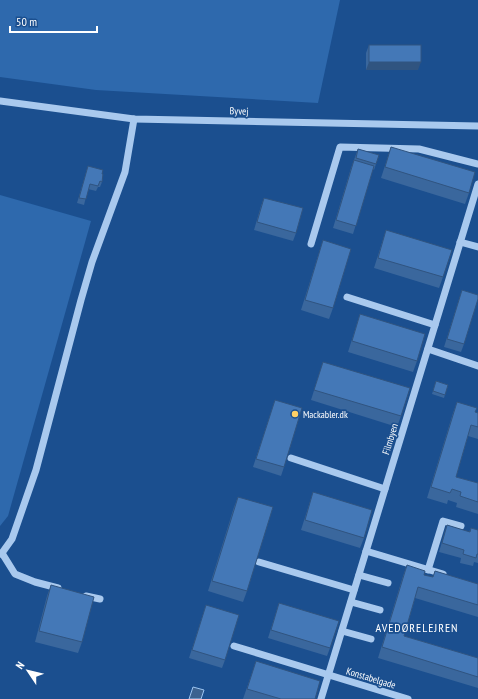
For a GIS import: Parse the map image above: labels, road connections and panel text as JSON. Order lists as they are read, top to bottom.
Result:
{
  "streets": {
    "street": ["Byvej", "Filmbyen", "Konstabelgade"]
  },
  "crossings": [
    ["Filmbyen", "Konstabelgade"]
  ],
  "districts": ["AVEDØRELEJREN"],
  "places": ["Mackabler.dk"],
  "scale_bar": "50 m",
  "north": "top left"
}
